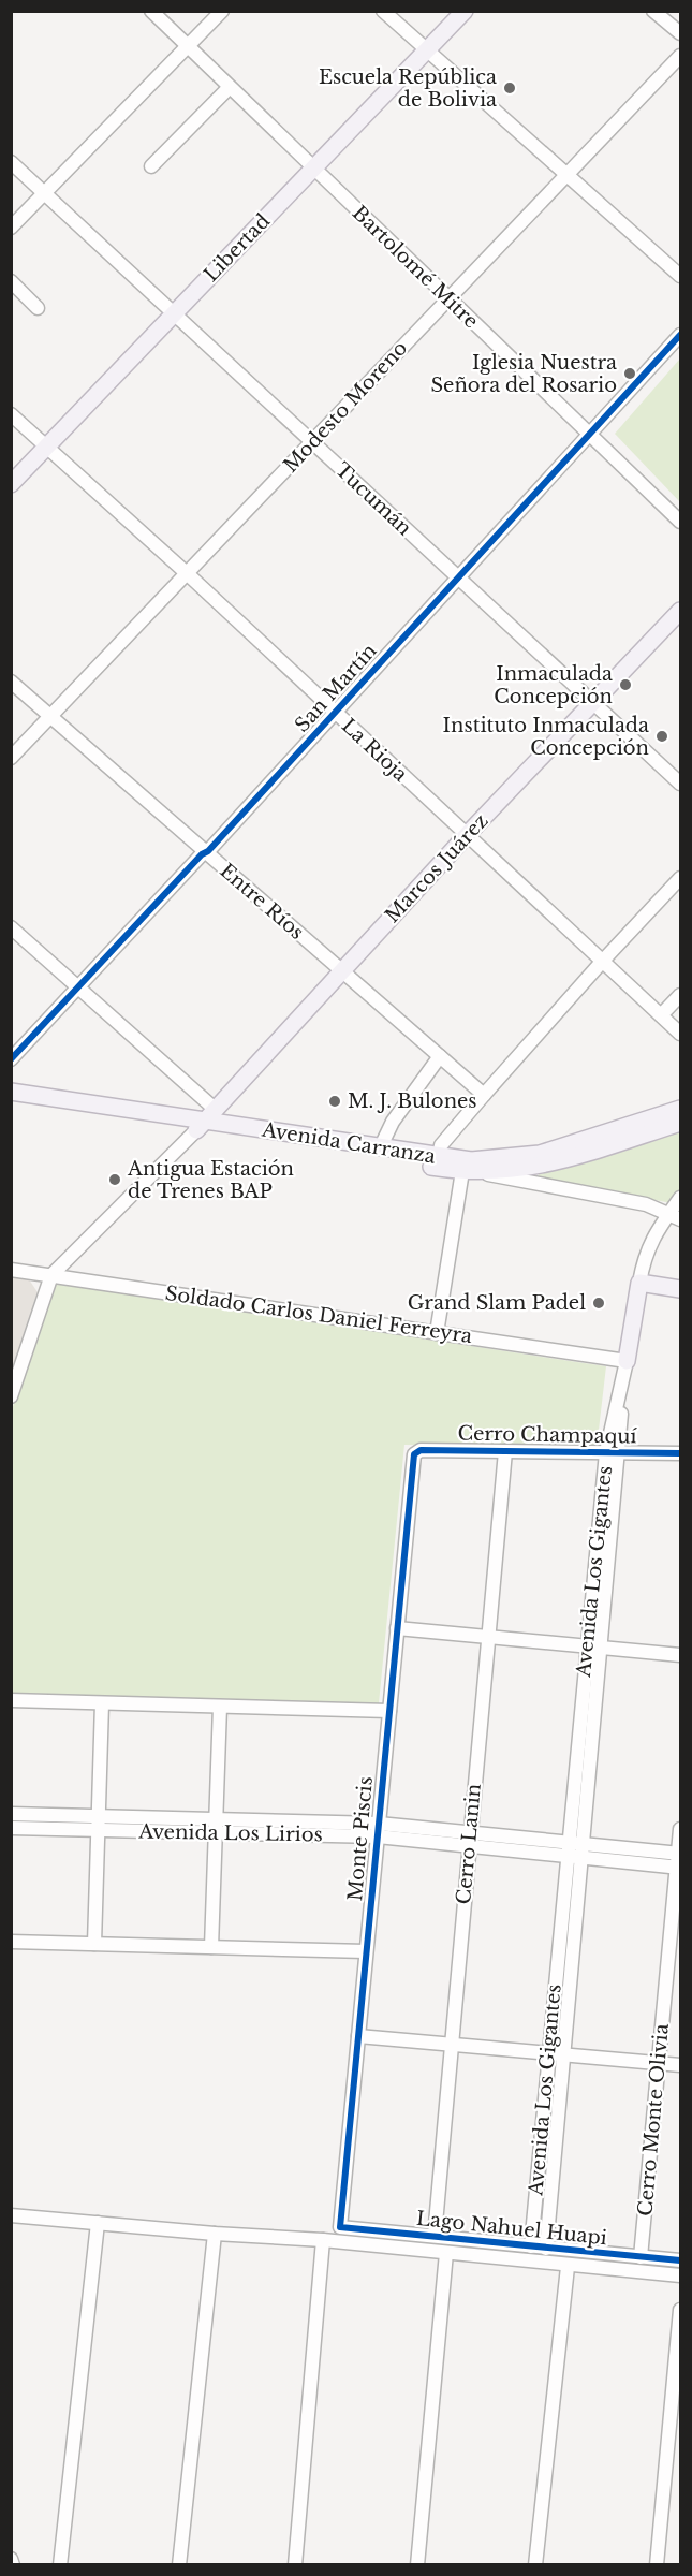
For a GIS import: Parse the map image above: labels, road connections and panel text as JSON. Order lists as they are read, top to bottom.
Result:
{
  "streets": {
    "main road": ["Libertad", "Marcos Juárez", "Avenida Carranza"],
    "street": [
      "Bartolomé Mitre",
      "Modesto Moreno",
      "Tucumán",
      "San Martín",
      "La Rioja",
      "Entre Ríos",
      "Soldado Carlos Daniel Ferreyra",
      "Cerro Champaquí",
      "Avenida Los Gigantes",
      "Avenida Los Lirios",
      "Monte Piscis",
      "Cerro Lanin",
      "Cerro Monte Olivia",
      "Lago Nahuel Huapi"
    ]
  },
  "crossings": [
    ["Libertad", "Bartolomé Mitre"],
    ["Libertad", "Tucumán"],
    ["Libertad", "La Rioja"],
    ["Bartolomé Mitre", "Modesto Moreno"],
    ["Bartolomé Mitre", "San Martín"],
    ["Modesto Moreno", "Tucumán"],
    ["Modesto Moreno", "La Rioja"],
    ["Modesto Moreno", "Entre Ríos"],
    ["Tucumán", "San Martín"],
    ["Tucumán", "Marcos Juárez"],
    ["San Martín", "La Rioja"],
    ["San Martín", "Entre Ríos"],
    ["La Rioja", "Marcos Juárez"],
    ["Marcos Juárez", "Entre Ríos"],
    ["Marcos Juárez", "Avenida Carranza"],
    ["Soldado Carlos Daniel Ferreyra", "Avenida Los Gigantes"],
    ["Cerro Champaquí", "Avenida Los Gigantes"],
    ["Cerro Champaquí", "Monte Piscis"],
    ["Cerro Champaquí", "Cerro Lanin"],
    ["Avenida Los Gigantes", "Avenida Los Lirios"],
    ["Avenida Los Gigantes", "Lago Nahuel Huapi"],
    ["Avenida Los Lirios", "Monte Piscis"],
    ["Avenida Los Lirios", "Cerro Lanin"],
    ["Avenida Los Lirios", "Cerro Monte Olivia"],
    ["Monte Piscis", "Lago Nahuel Huapi"],
    ["Cerro Lanin", "Lago Nahuel Huapi"],
    ["Cerro Monte Olivia", "Lago Nahuel Huapi"]
  ],
  "places": [
    "Escuela República de Bolivia",
    "Iglesia Nuestra Señora del Rosario",
    "Inmaculada Concepción",
    "Instituto Inmaculada Concepción",
    "M. J. Bulones",
    "Antigua Estación de Trenes BAP",
    "Grand Slam Padel"
  ]
}
